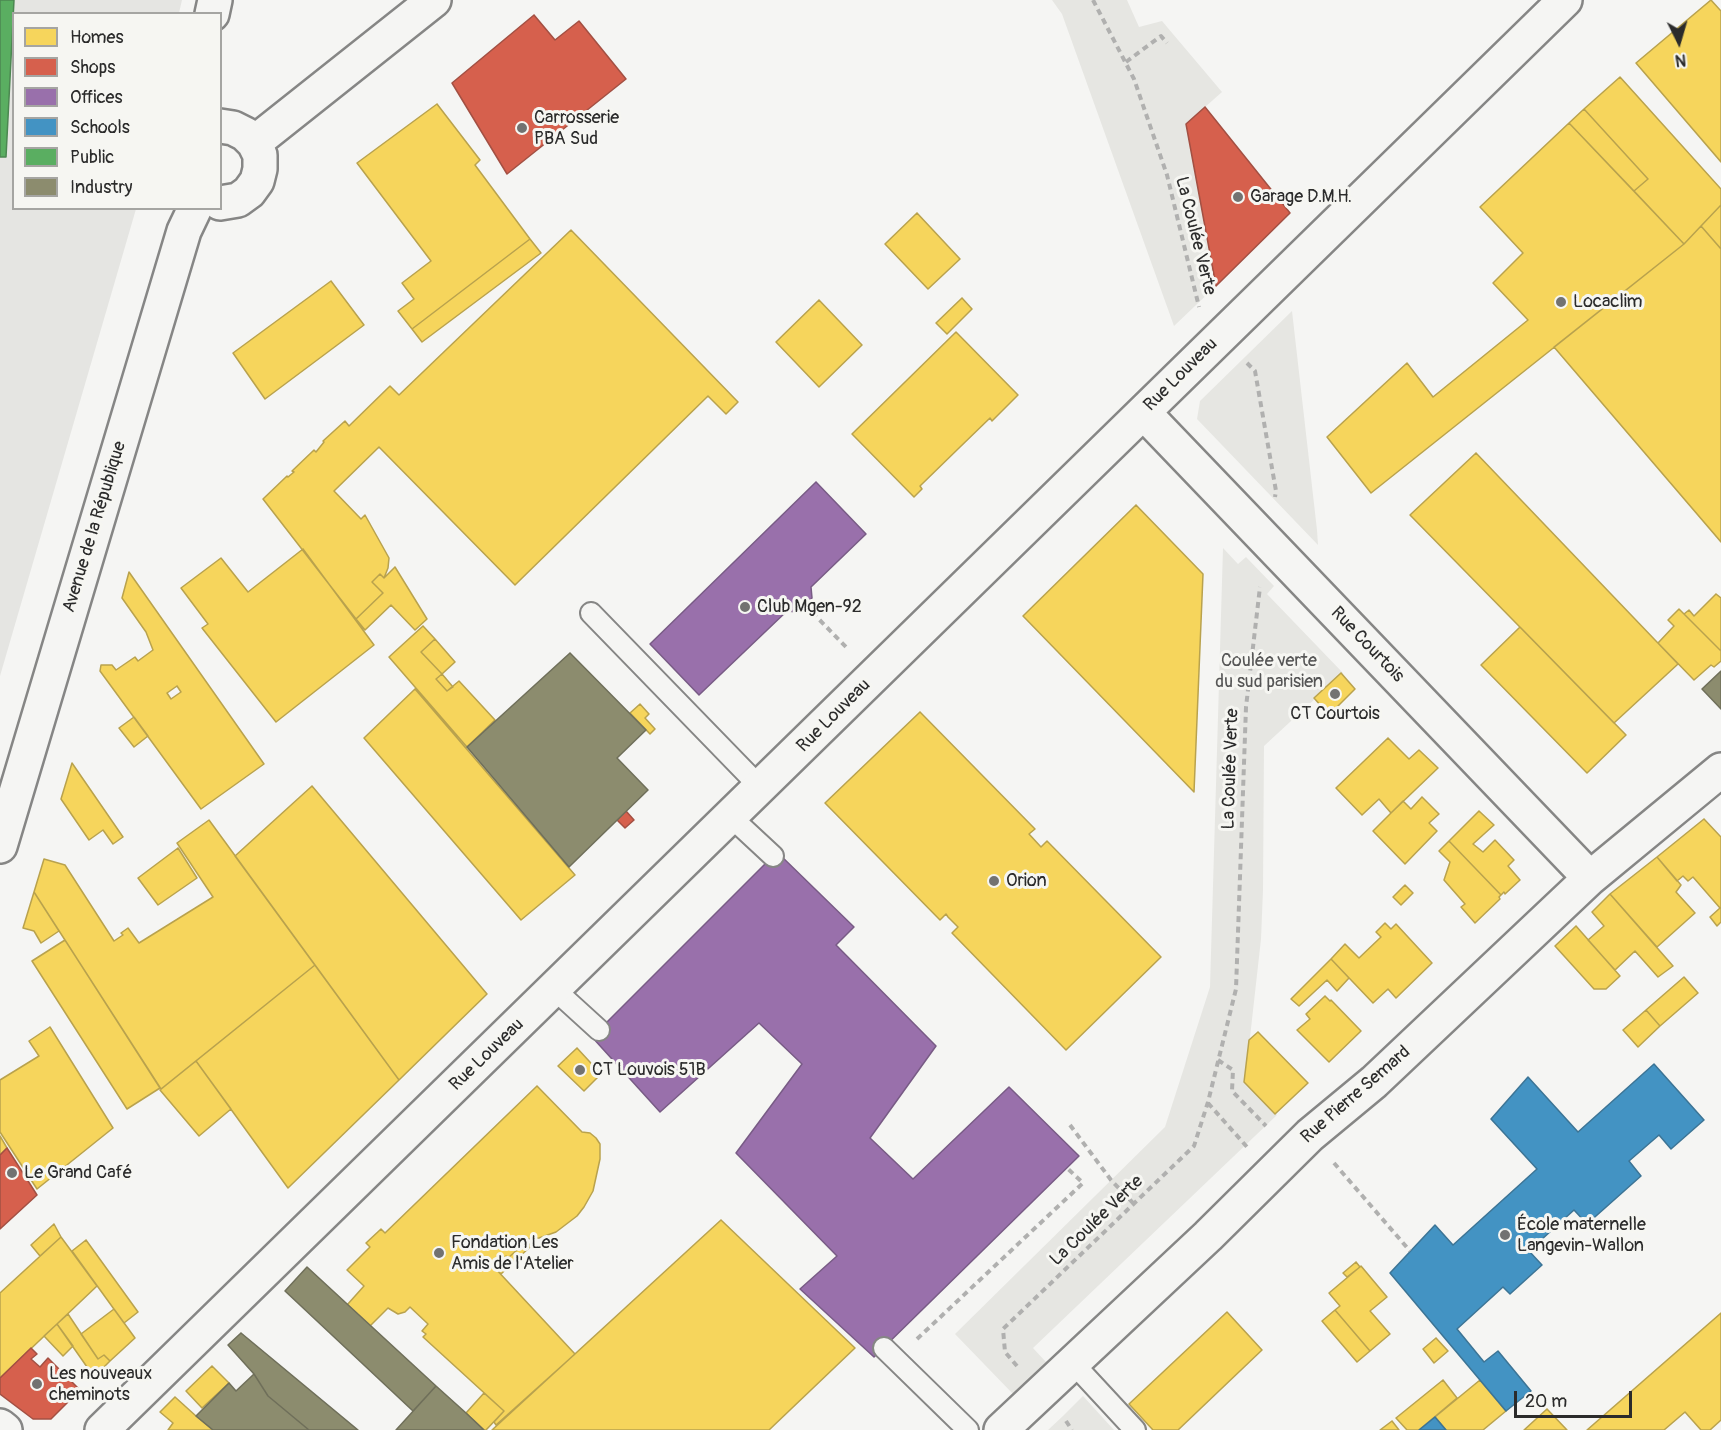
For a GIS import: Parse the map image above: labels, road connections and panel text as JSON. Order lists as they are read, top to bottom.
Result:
{
  "streets": {
    "street": [
      "Rue Louveau",
      "Avenue de la République",
      "Rue Courtois",
      "Rue Pierre Semard"
    ],
    "path": ["La Coulée Verte"]
  },
  "crossings": [
    ["La Coulée Verte", "Rue Louveau"],
    ["La Coulée Verte", "Rue Courtois"],
    ["La Coulée Verte", "Rue Pierre Semard"],
    ["Rue Louveau", "Rue Courtois"],
    ["Rue Courtois", "Rue Pierre Semard"]
  ],
  "parks": ["Coulée verte du sud parisien"],
  "places": [
    "Carrosserie PBA Sud",
    "Garage D.M.H.",
    "Locaclim",
    "Club Mgen-92",
    "CT Courtois",
    "Orion",
    "CT Louvois 51B",
    "Le Grand Café",
    "École maternelle Langevin-Wallon",
    "Fondation Les Amis de l'Atelier",
    "Les nouveaux cheminots"
  ],
  "legend": [
    "Homes",
    "Shops",
    "Offices",
    "Schools",
    "Public",
    "Industry"
  ],
  "scale_bar": "20 m",
  "north": "bottom"
}
